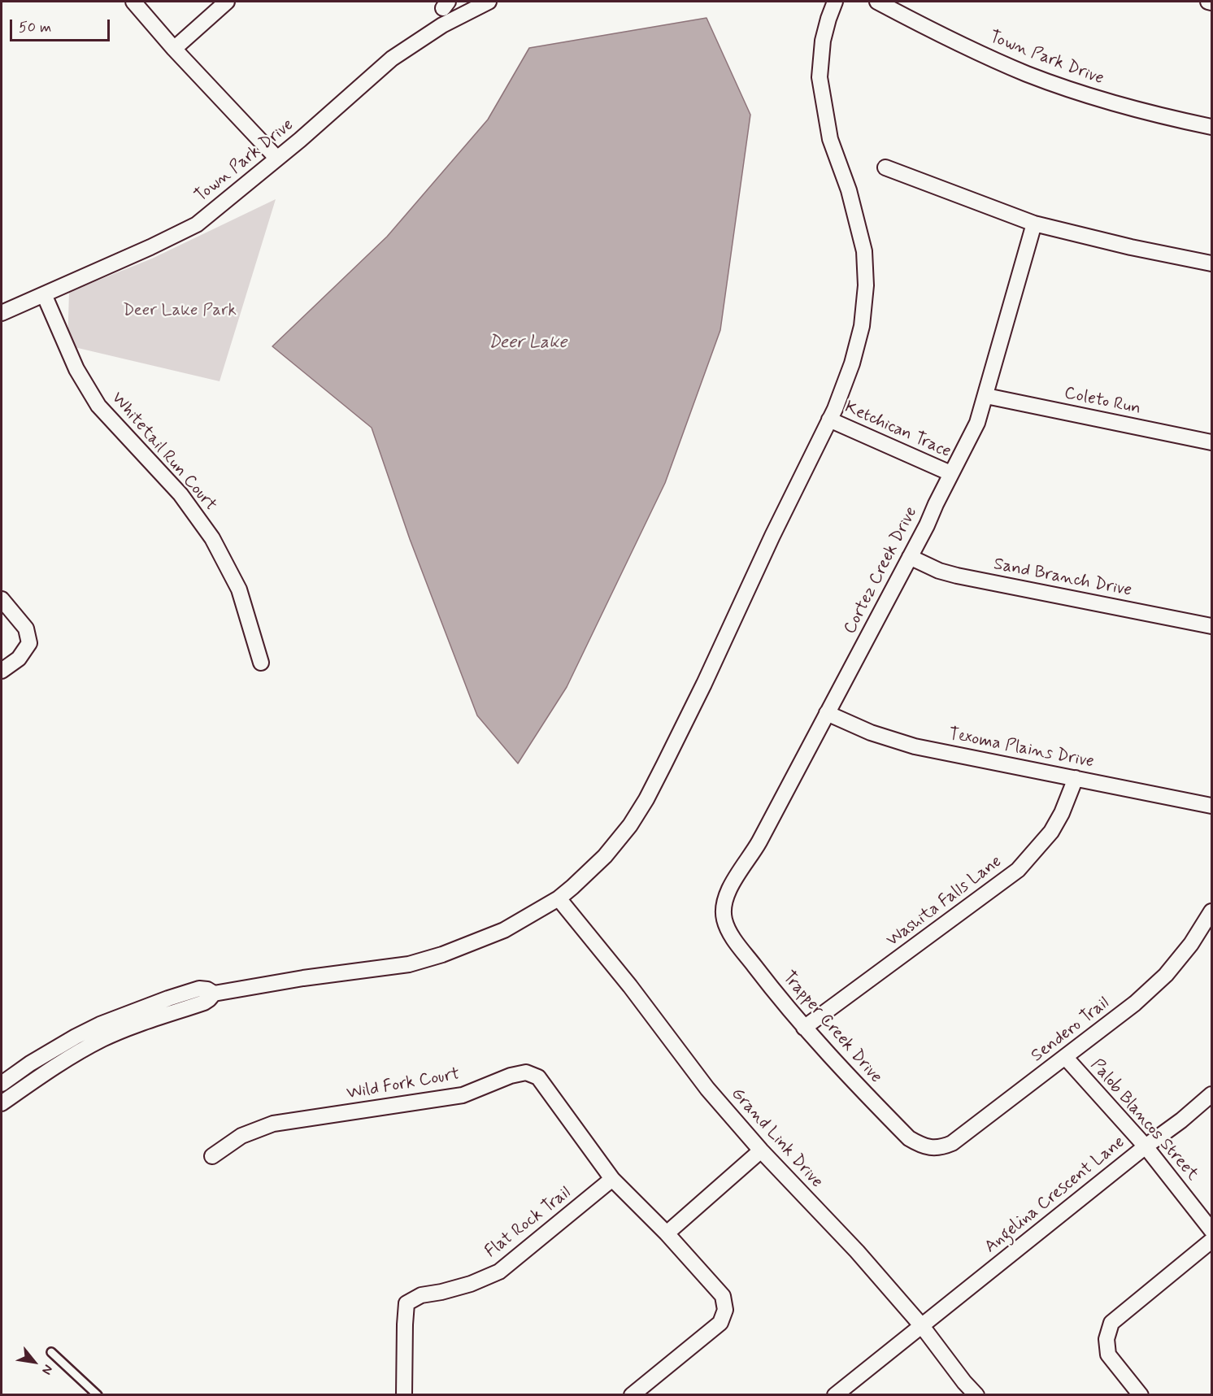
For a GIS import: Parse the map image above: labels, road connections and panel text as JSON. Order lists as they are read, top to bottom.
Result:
{
  "streets": {
    "street": [
      "Town Park Drive",
      "Coleto Run",
      "Ketchican Trace",
      "Whitetail Run Court",
      "Cortez Creek Drive",
      "Sand Branch Drive",
      "Texoma Plains Drive",
      "Washita Falls Lane",
      "Trapper Creek Drive",
      "Sendero Trail",
      "Wild Fork Court",
      "Palob Blancos Street",
      "Grand Link Drive",
      "Angelina Crescent Lane",
      "Flat Rock Trail"
    ]
  },
  "crossings": [
    ["Town Park Drive", "Whitetail Run Court"],
    ["Coleto Run", "Cortez Creek Drive"],
    ["Ketchican Trace", "Cortez Creek Drive"],
    ["Cortez Creek Drive", "Sand Branch Drive"],
    ["Cortez Creek Drive", "Texoma Plains Drive"],
    ["Cortez Creek Drive", "Trapper Creek Drive"],
    ["Texoma Plains Drive", "Washita Falls Lane"],
    ["Washita Falls Lane", "Trapper Creek Drive"],
    ["Trapper Creek Drive", "Sendero Trail"],
    ["Sendero Trail", "Palob Blancos Street"],
    ["Wild Fork Court", "Flat Rock Trail"],
    ["Palob Blancos Street", "Angelina Crescent Lane"],
    ["Grand Link Drive", "Angelina Crescent Lane"]
  ],
  "water": ["Deer Lake"],
  "parks": ["Deer Lake Park"],
  "scale_bar": "50 m",
  "north": "bottom right"
}
